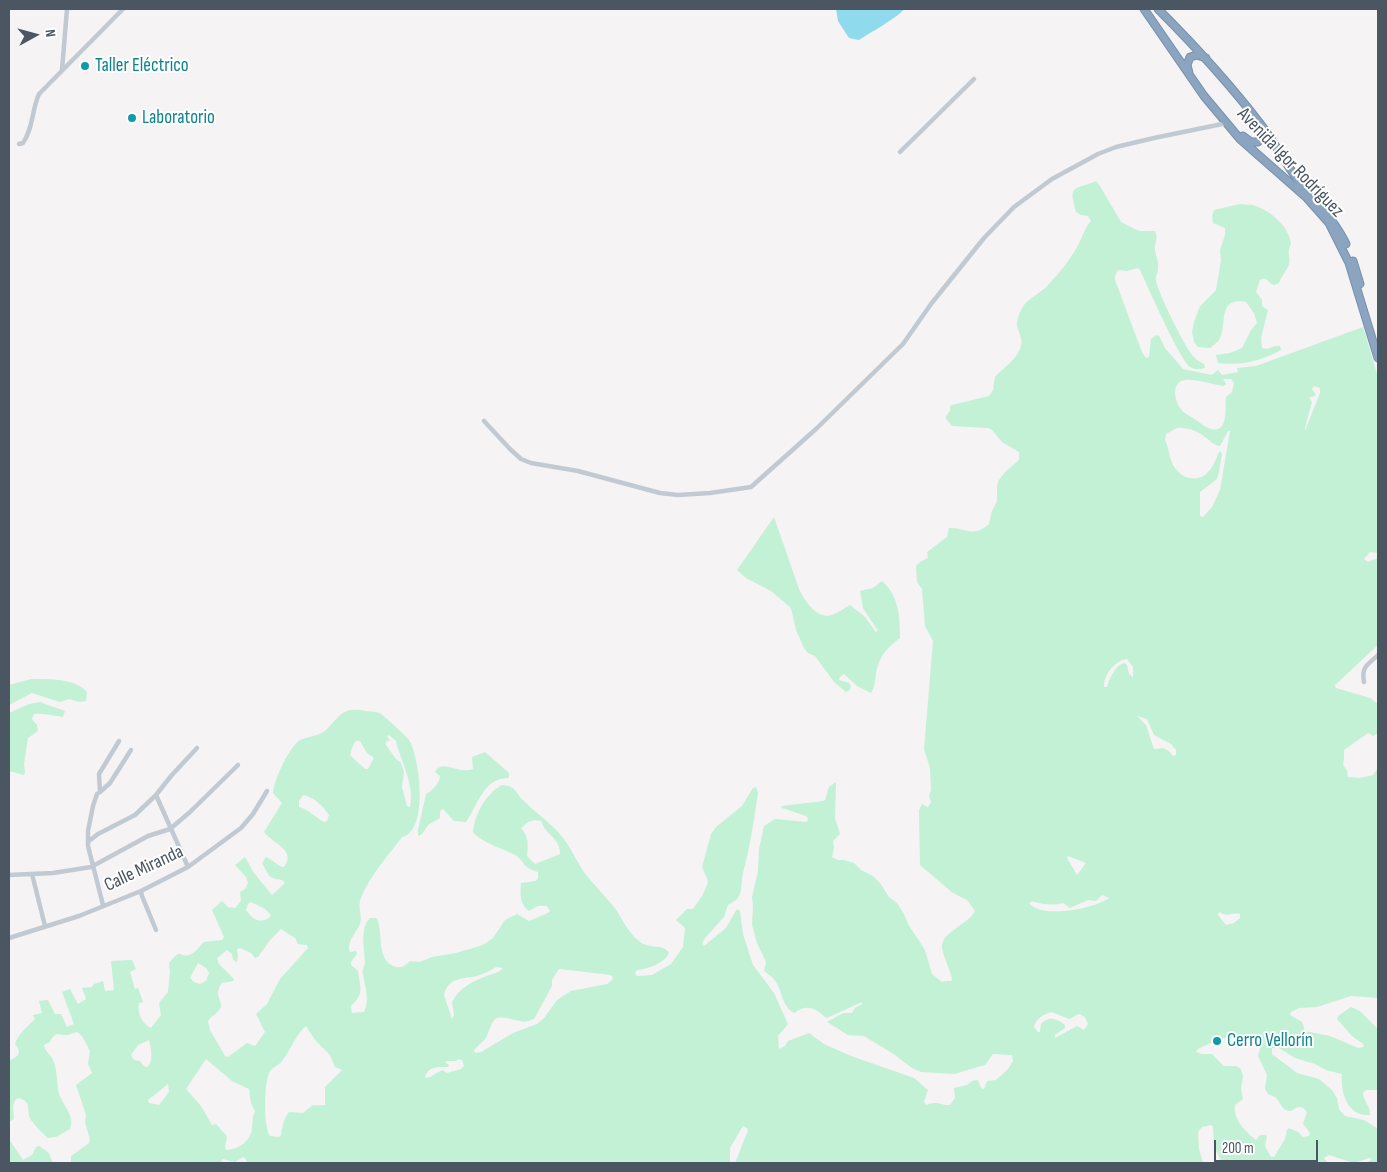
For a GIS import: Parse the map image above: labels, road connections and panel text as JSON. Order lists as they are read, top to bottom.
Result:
{
  "streets": {
    "highway": ["Avenida Igor Rodríguez"],
    "street": ["Calle Miranda"]
  },
  "places": ["Taller Eléctrico", "Laboratorio", "Cerro Vellorín"],
  "scale_bar": "200 m",
  "north": "right"
}
